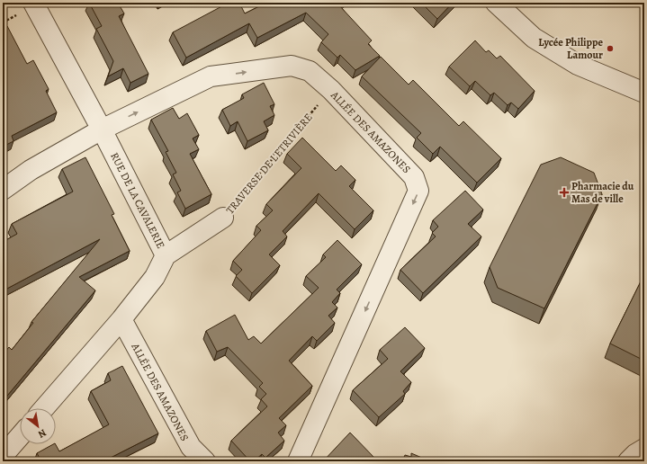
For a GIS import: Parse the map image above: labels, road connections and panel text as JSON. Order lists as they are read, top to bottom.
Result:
{
  "streets": {
    "street": ["ALLÉE DES AMAZONES", "TRAVERSE DE L'ETRIVIÈRE", "RUE DE LA CAVALERIE"]
  },
  "crossings": [
    ["ALLÉE DES AMAZONES", "TRAVERSE DE L'ETRIVIÈRE"],
    ["ALLÉE DES AMAZONES", "RUE DE LA CAVALERIE"],
    ["TRAVERSE DE L'ETRIVIÈRE", "RUE DE LA CAVALERIE"]
  ],
  "places": {
    "other": ["Lycée Philippe Lamour"],
    "health": ["Pharmacie du Mas de ville"]
  },
  "north": "bottom right"
}
